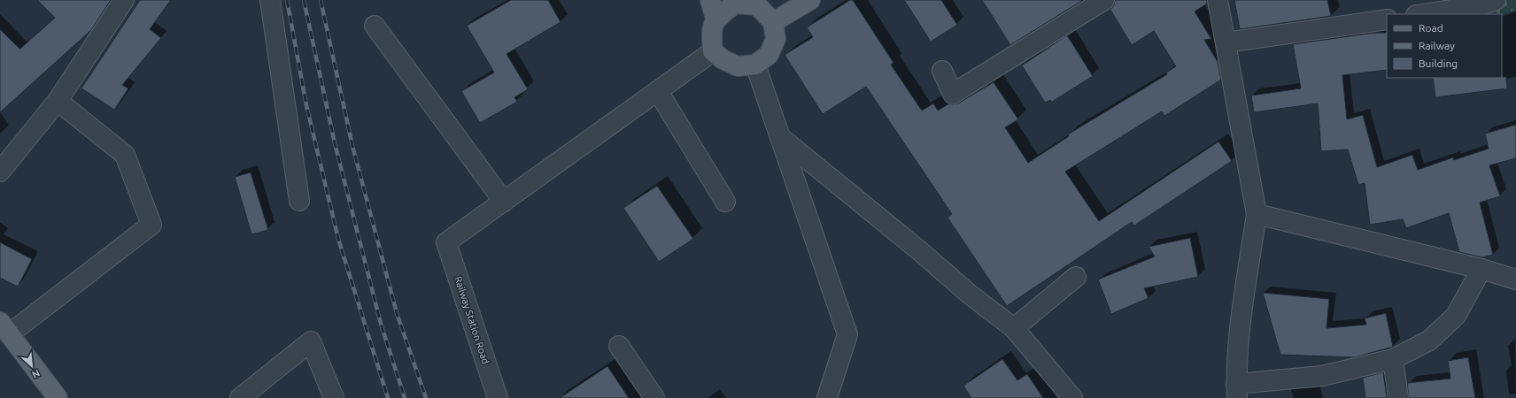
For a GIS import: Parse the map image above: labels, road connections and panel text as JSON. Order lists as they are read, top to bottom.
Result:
{
  "streets": {
    "street": ["Railway Station Road"]
  },
  "legend": ["Road", "Railway", "Building"],
  "north": "bottom right"
}
